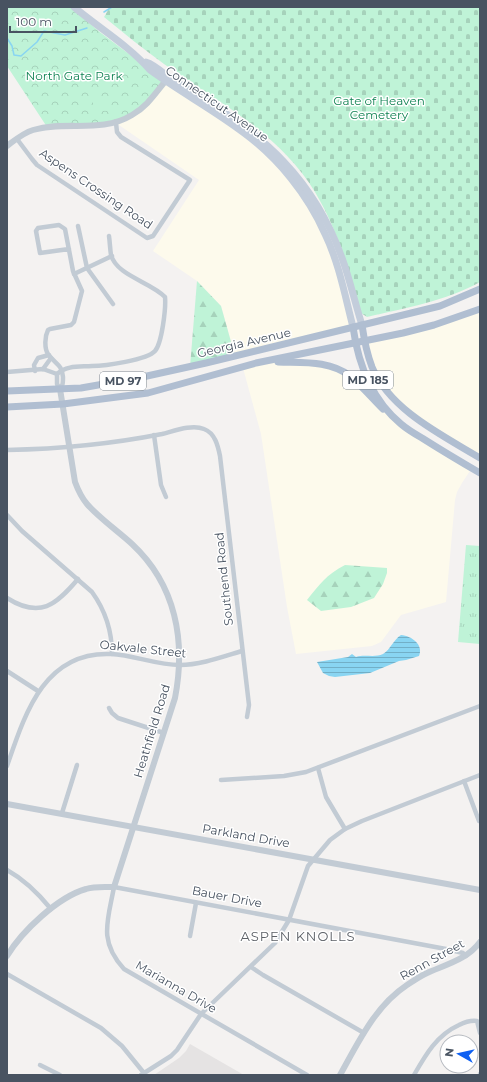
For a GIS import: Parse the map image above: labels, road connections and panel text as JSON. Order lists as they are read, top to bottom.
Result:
{
  "streets": {
    "main road": [
      "Connecticut Avenue",
      "Georgia Avenue",
      "MD 185",
      "MD 97"
    ],
    "street": [
      "Aspens Crossing Road",
      "Southend Road",
      "Oakvale Street",
      "Heathfield Road",
      "Parkland Drive",
      "Bauer Drive",
      "Renn Street",
      "Marianna Drive"
    ]
  },
  "crossings": [
    ["Connecticut Avenue", "Georgia Avenue"],
    ["Georgia Avenue", "Heathfield Road"],
    ["Southend Road", "Oakvale Street"],
    ["Oakvale Street", "Heathfield Road"],
    ["Heathfield Road", "Parkland Drive"],
    ["Heathfield Road", "Marianna Drive"],
    ["Parkland Drive", "Marianna Drive"],
    ["Bauer Drive", "Renn Street"],
    ["Bauer Drive", "Marianna Drive"]
  ],
  "districts": ["ASPEN KNOLLS"],
  "parks": ["North Gate Park", "Gate of Heaven Cemetery"],
  "scale_bar": "100 m",
  "north": "left"
}
